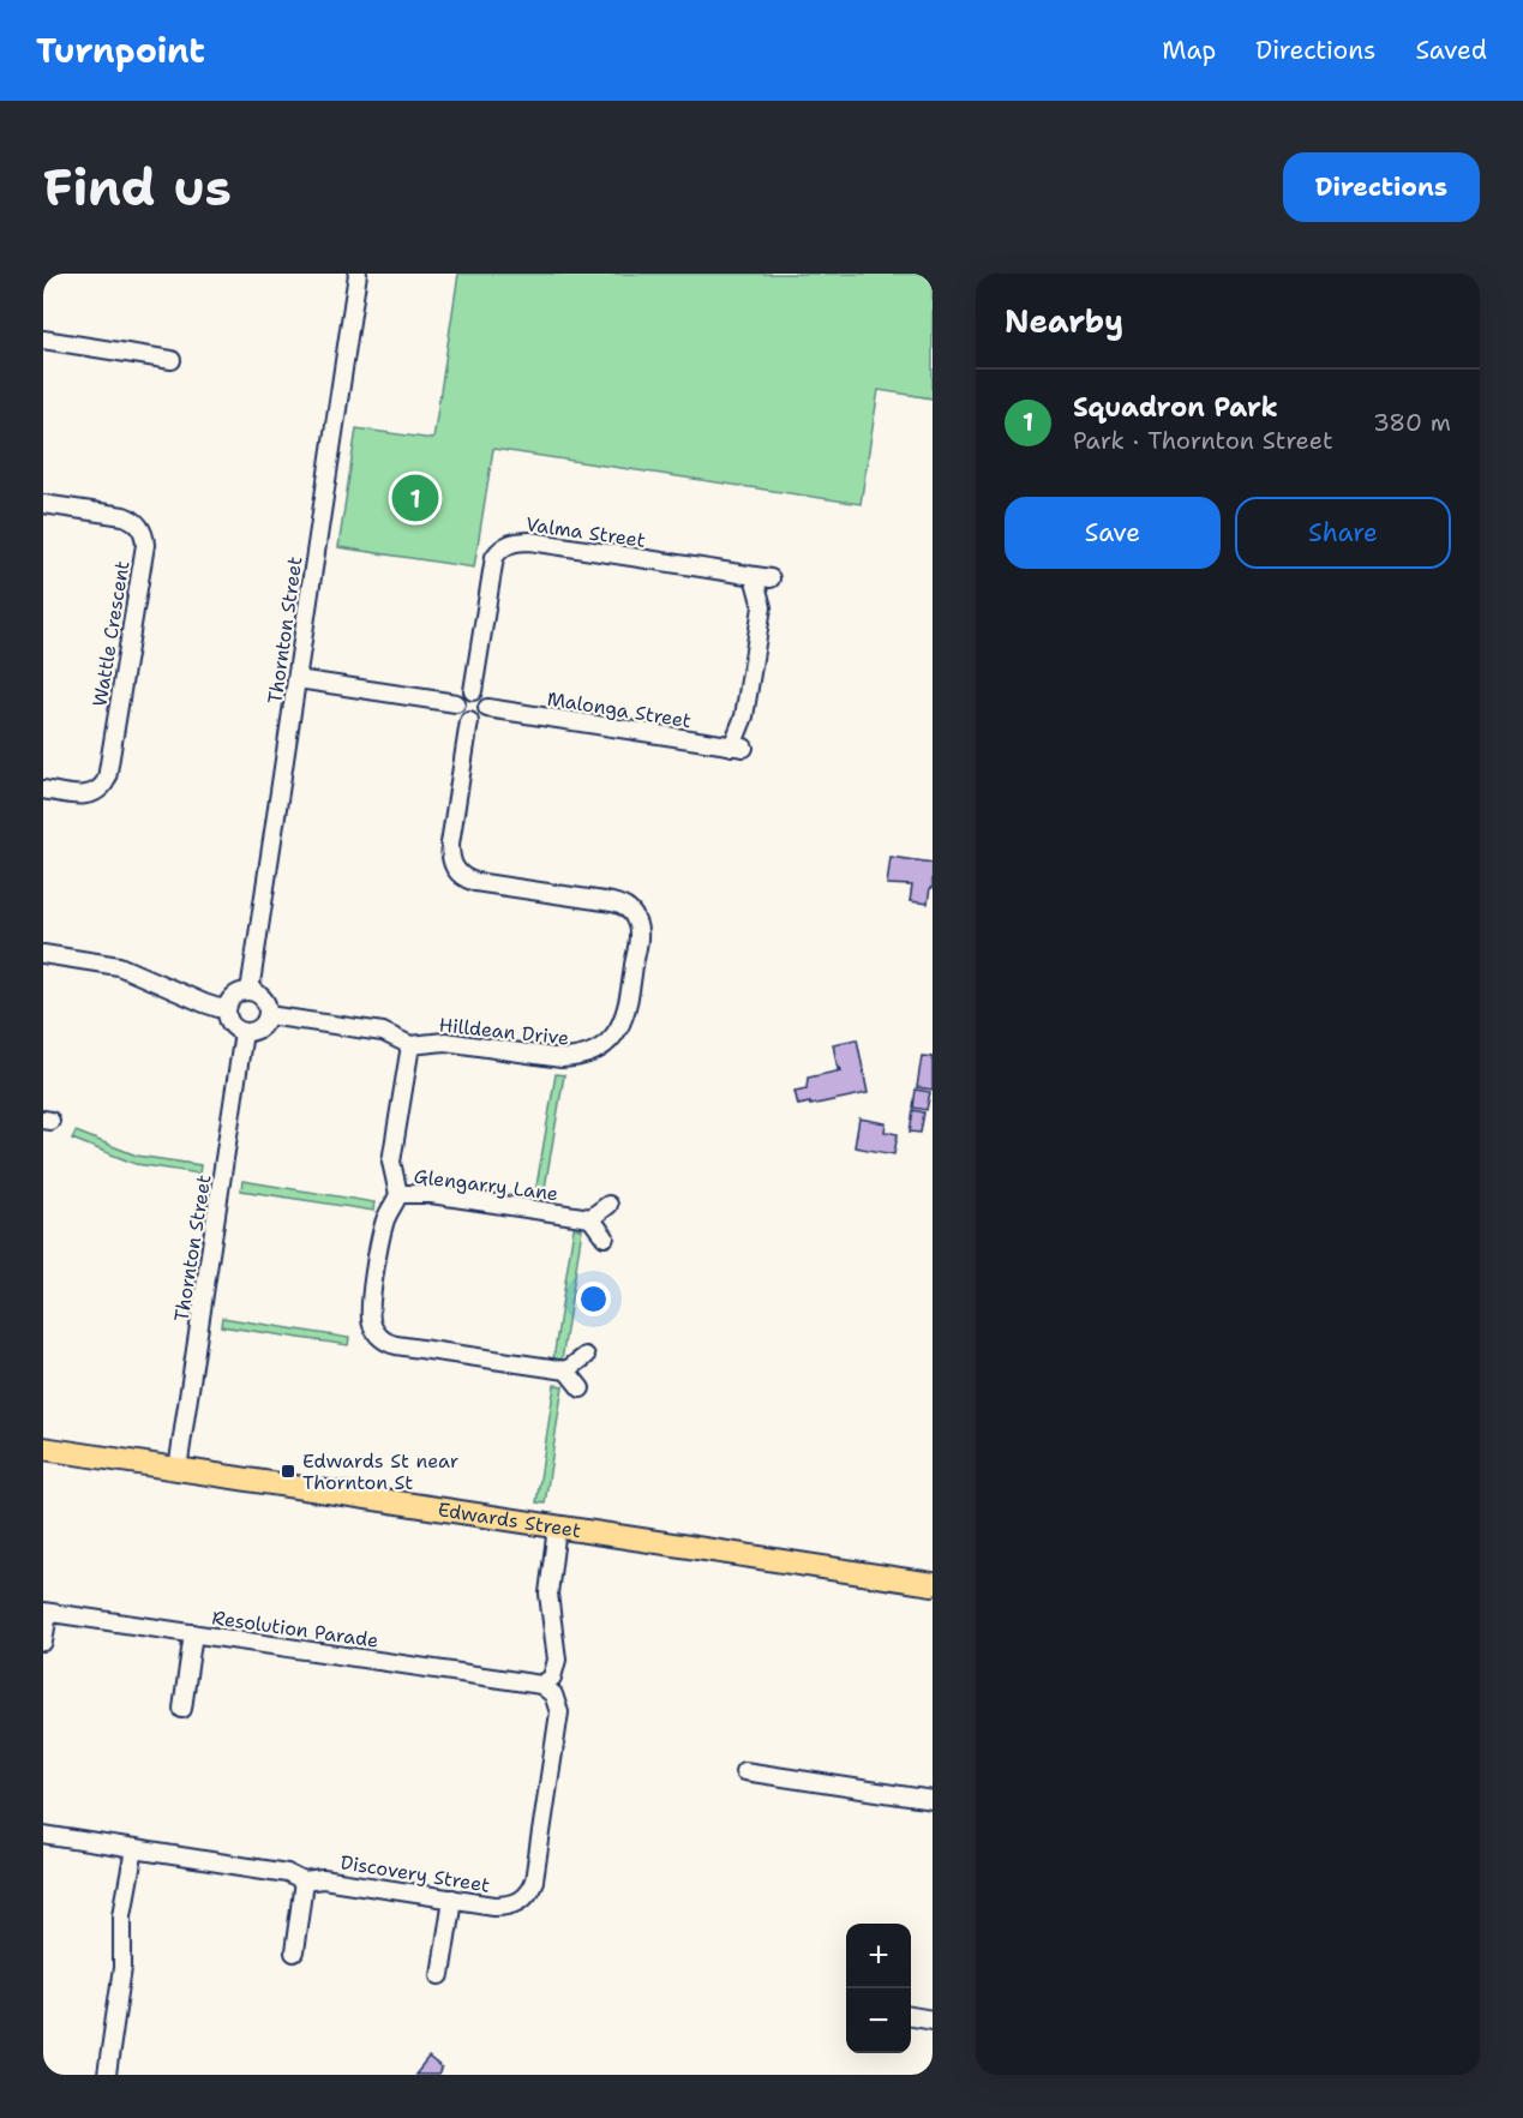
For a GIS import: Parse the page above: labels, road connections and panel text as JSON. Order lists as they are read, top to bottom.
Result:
{
  "streets": {
    "main road": ["Edwards Street"],
    "street": [
      "Valma Street",
      "Thornton Street",
      "Wattle Crescent",
      "Malonga Street",
      "Hilldean Drive",
      "Glengarry Lane",
      "Resolution Parade",
      "Discovery Street"
    ]
  },
  "crossings": [
    ["Valma Street", "Malonga Street"],
    ["Valma Street", "Hilldean Drive"],
    ["Thornton Street", "Hilldean Drive"],
    ["Thornton Street", "Edwards Street"],
    ["Malonga Street", "Hilldean Drive"],
    ["Hilldean Drive", "Glengarry Lane"],
    ["Resolution Parade", "Discovery Street"]
  ],
  "places": {
    "transit": ["Edwards St near Thornton St"]
  },
  "page": {
    "header": "Turnpoint",
    "nav": ["Map", "Directions", "Saved"],
    "buttons": [
      "Directions",
      ["Save", "Share"]
    ],
    "title": "Find us",
    "heading": "Nearby",
    "list": [
      {
        "mark": "1",
        "name": "Squadron Park",
        "note": "Park · Thornton Street",
        "value": "380 m"
      }
    ],
    "pins": "1",
    "map_buttons": ["+", "−"]
  }
}
